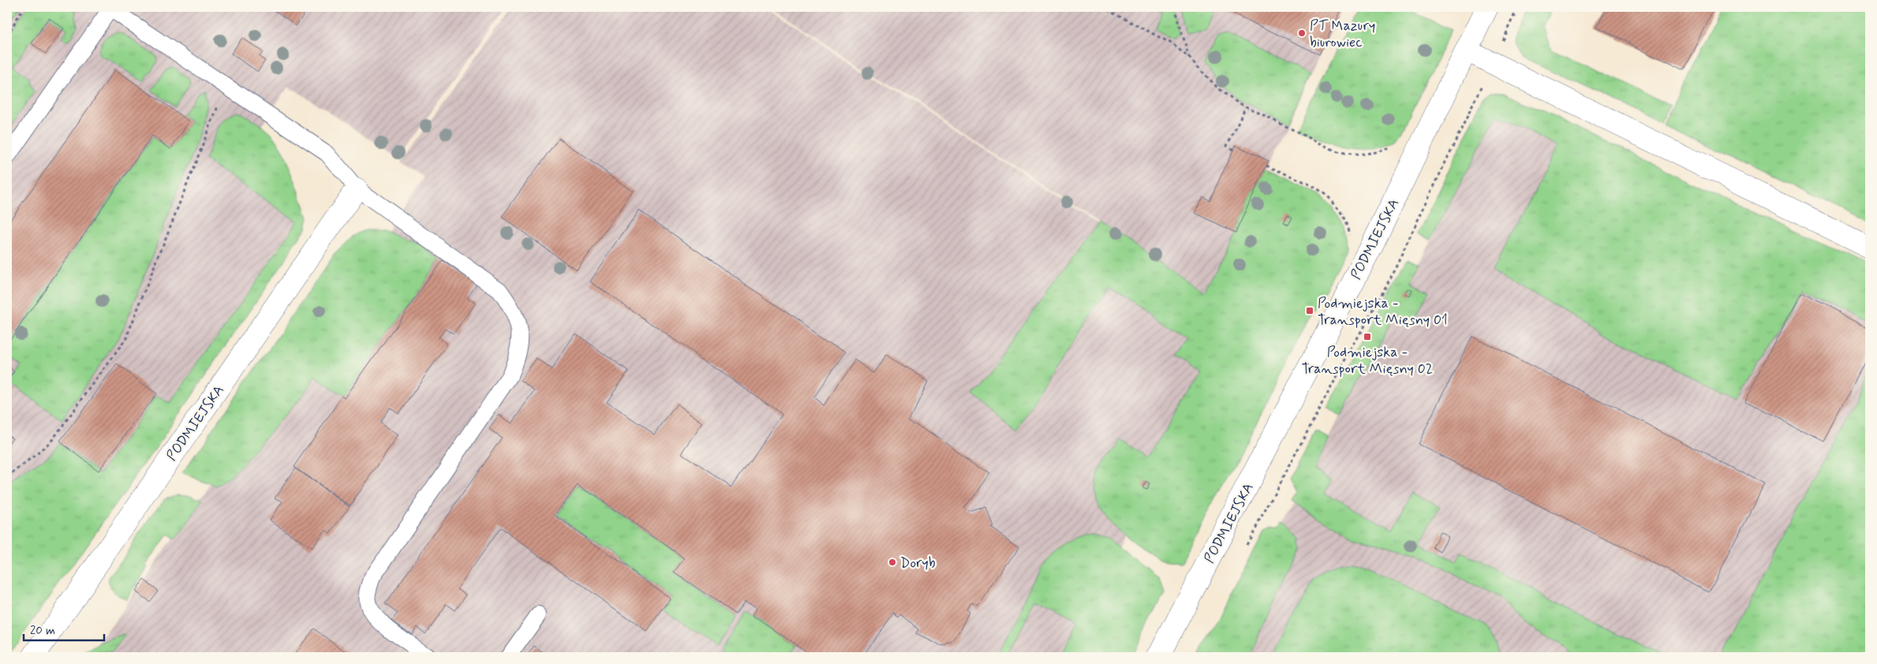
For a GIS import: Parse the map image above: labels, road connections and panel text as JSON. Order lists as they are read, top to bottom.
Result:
{
  "streets": {
    "street": ["PODMIEJSKA"]
  },
  "places": {
    "other": ["PT Mazury biurowiec", "Doryb"],
    "transit": ["Podmiejska - Transport Mięsny 01", "Podmiejska - Transport Mięsny 02"]
  },
  "scale_bar": "20 m"
}
